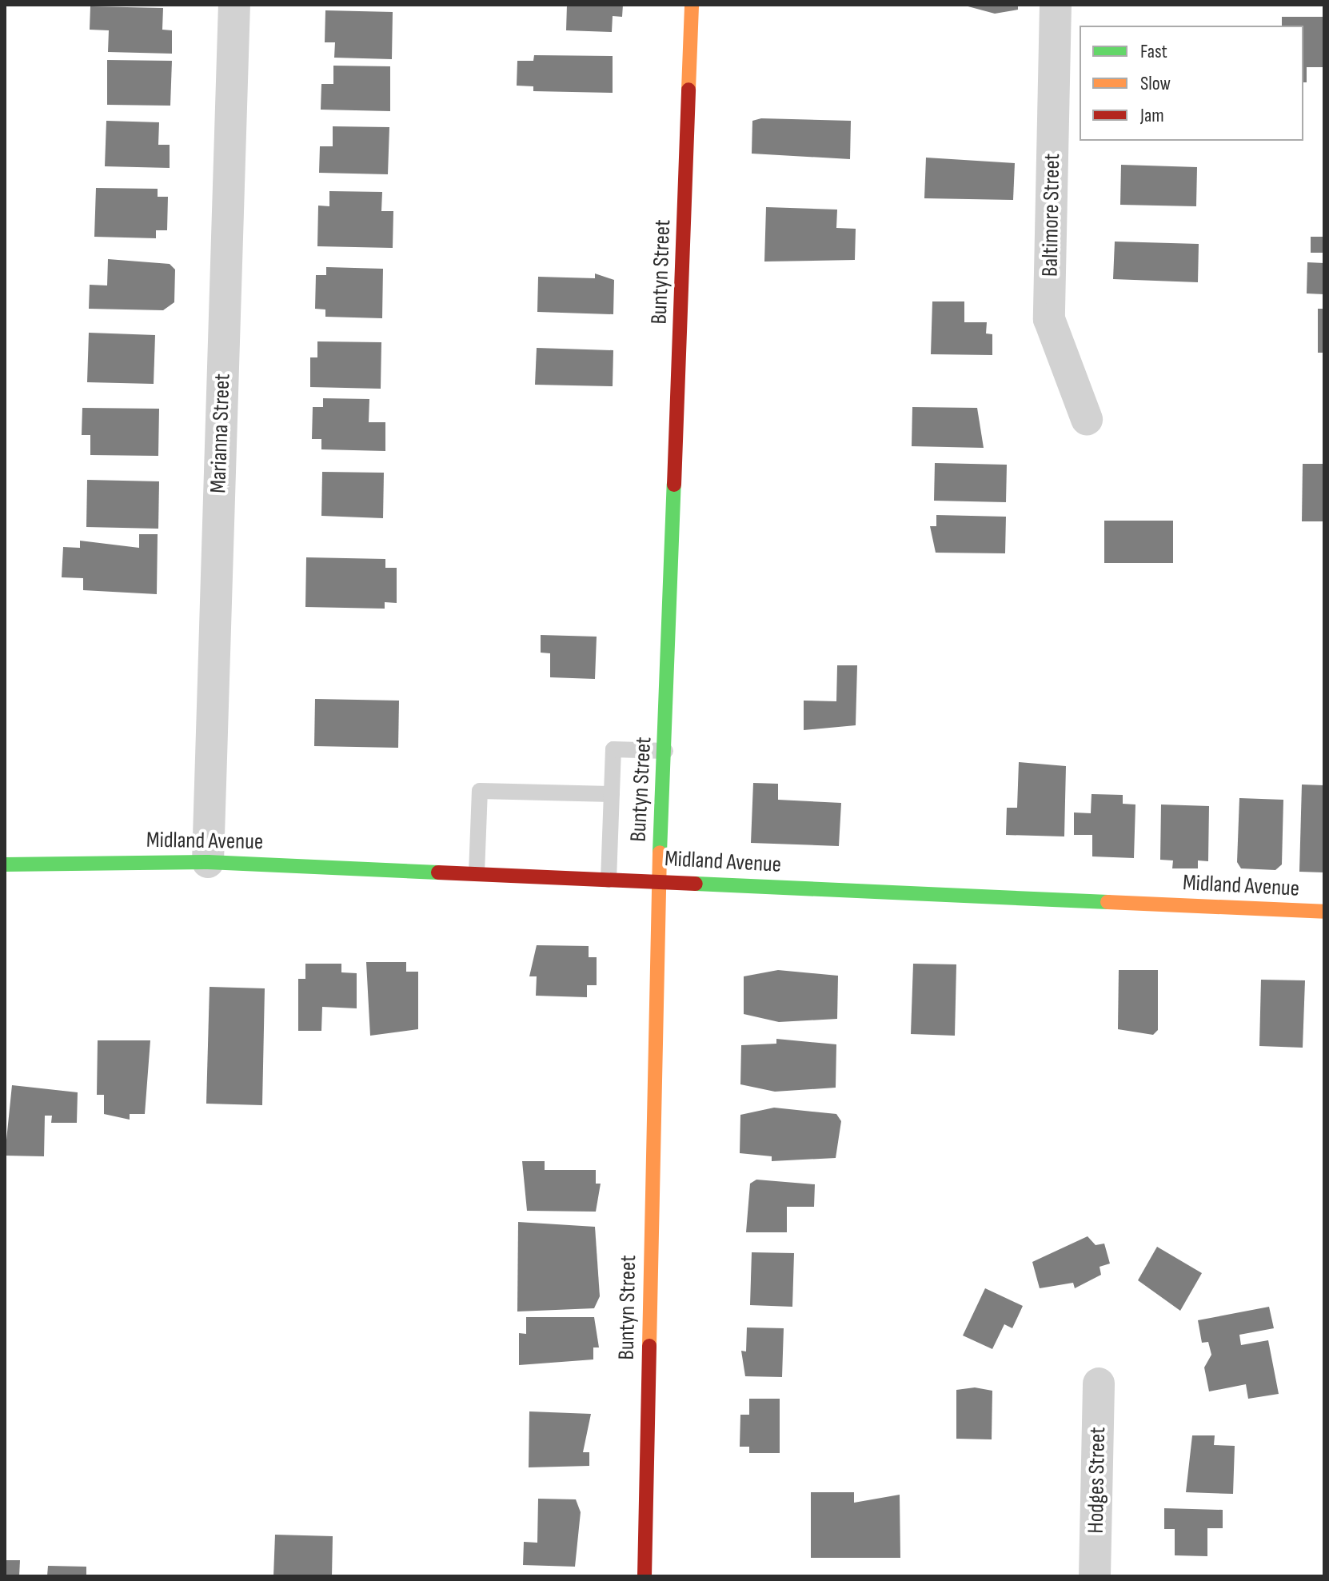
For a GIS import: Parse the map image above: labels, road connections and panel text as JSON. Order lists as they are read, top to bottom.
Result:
{
  "streets": {
    "street": [
      "Baltimore Street",
      "Buntyn Street",
      "Marianna Street",
      "Midland Avenue",
      "Hodges Street"
    ]
  },
  "crossings": [
    ["Buntyn Street", "Midland Avenue"],
    ["Marianna Street", "Midland Avenue"]
  ],
  "legend": ["Fast", "Slow", "Jam"]
}
